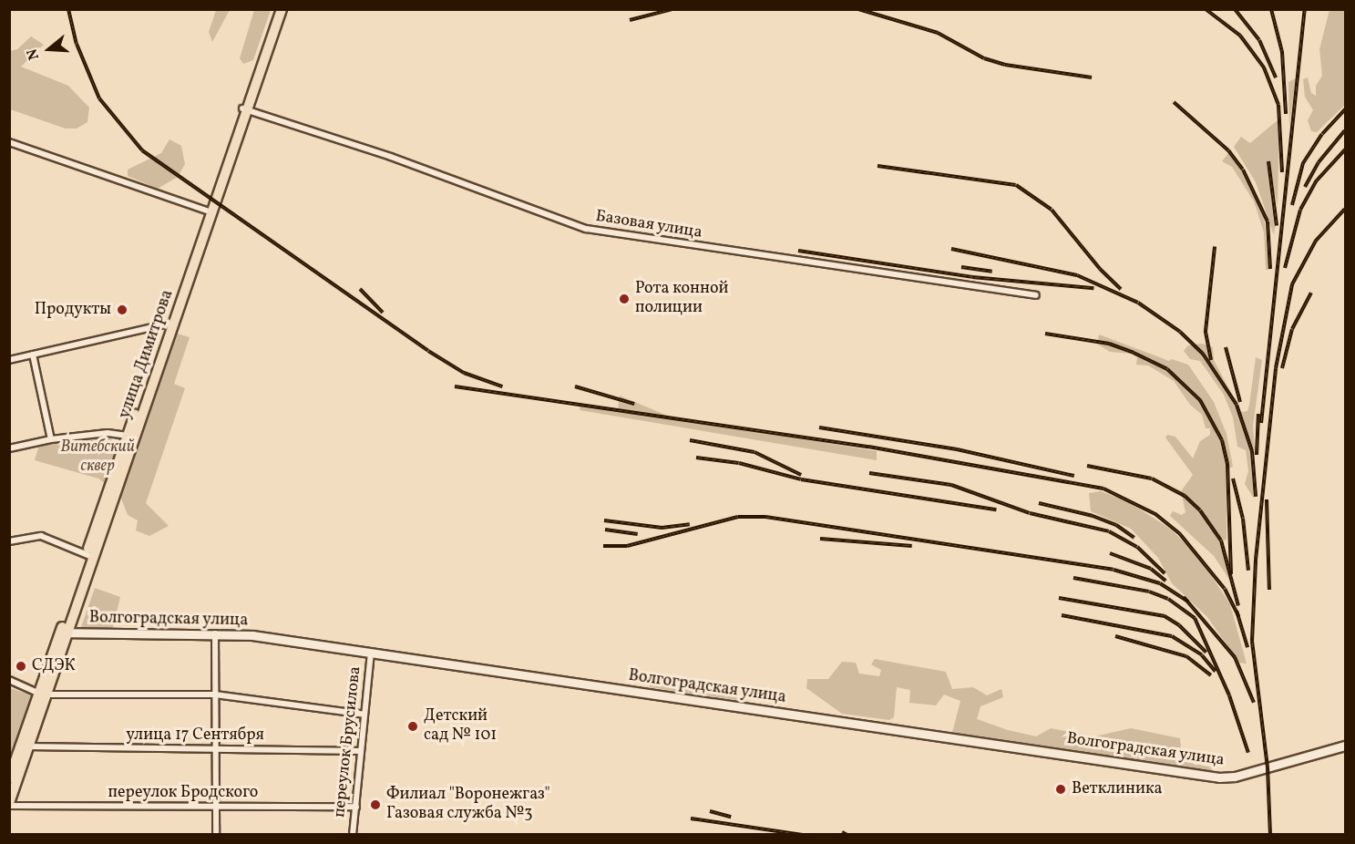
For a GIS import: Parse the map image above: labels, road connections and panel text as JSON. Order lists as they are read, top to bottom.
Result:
{
  "streets": {
    "main road": ["улица Димитрова", "Волгоградская улица"],
    "street": [
      "Базовая улица",
      "улица 17 Сентября",
      "переулок Брусилова",
      "переулок Бродского"
    ]
  },
  "crossings": [
    ["Базовая улица", "улица Димитрова"],
    ["улица Димитрова", "Волгоградская улица"],
    ["улица Димитрова", "улица 17 Сентября"],
    ["улица Димитрова", "переулок Бродского"],
    ["Волгоградская улица", "переулок Брусилова"],
    ["улица 17 Сентября", "переулок Брусилова"],
    ["переулок Брусилова", "переулок Бродского"]
  ],
  "parks": ["Витебский сквер"],
  "places": [
    "Рота конной полиции",
    "Продукты",
    "СДЭК",
    "Детский сад № 101",
    "Ветклиника",
    "Филиал \"Воронежгаз\" Газовая служба №3"
  ],
  "north": "left"
}
